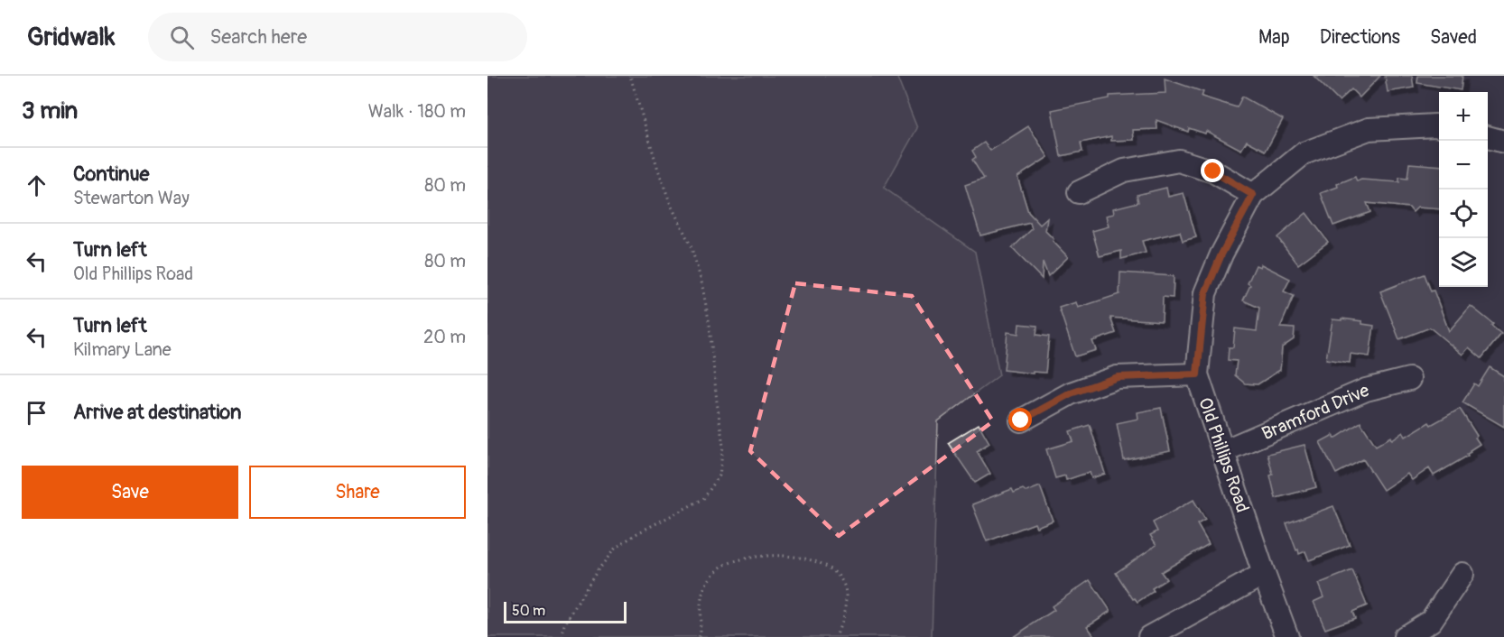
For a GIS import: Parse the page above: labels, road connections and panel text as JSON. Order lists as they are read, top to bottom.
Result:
{
  "streets": {
    "street": ["Bramford Drive", "Old Phillips Road"]
  },
  "crossings": [
    ["Bramford Drive", "Old Phillips Road"]
  ],
  "scale_bar": "50 m",
  "page": {
    "header": "Gridwalk",
    "search": "Search here",
    "nav": ["Map", "Directions", "Saved"],
    "heading": ["3 min", "Walk · 180 m"],
    "map_buttons": ["+", "−"],
    "list": [
      ["Continue", "Stewarton Way", "80 m"],
      ["Turn left", "Old Phillips Road", "80 m"],
      ["Turn left", "Kilmary Lane", "20 m"],
      "Arrive at destination"
    ],
    "buttons": ["Save", "Share"],
    "scale": "50 m"
  }
}
